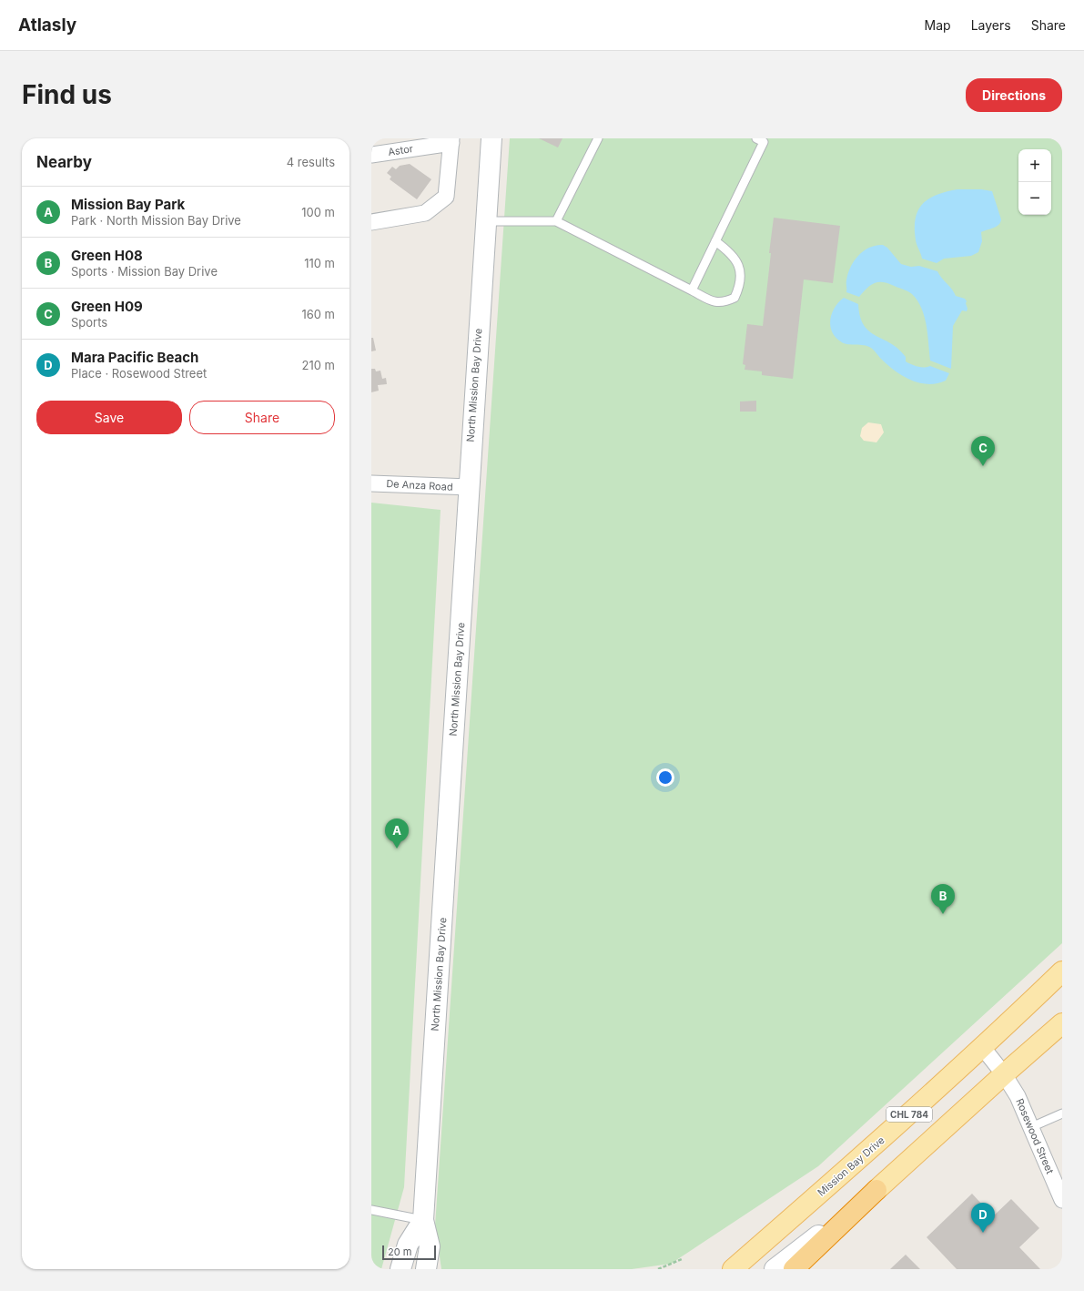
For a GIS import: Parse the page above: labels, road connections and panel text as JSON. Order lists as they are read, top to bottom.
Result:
{
  "streets": {
    "main road": ["CHL 784", "Mission Bay Drive"],
    "street": [
      "Astor",
      "North Mission Bay Drive",
      "De Anza Road",
      "Rosewood Street"
    ]
  },
  "crossings": [
    ["North Mission Bay Drive", "De Anza Road"],
    ["CHL 784", "Rosewood Street"],
    ["Rosewood Street", "Mission Bay Drive"]
  ],
  "scale_bar": "20 m",
  "page": {
    "header": "Atlasly",
    "nav": ["Map", "Layers", "Share"],
    "buttons": [
      "Directions",
      ["Save", "Share"]
    ],
    "title": "Find us",
    "heading": ["Nearby", "4 results"],
    "map_buttons": ["+", "−"],
    "list": [
      {
        "mark": "A",
        "name": "Mission Bay Park",
        "note": "Park · North Mission Bay Drive",
        "value": "100 m"
      },
      {
        "mark": "B",
        "name": "Green H08",
        "note": "Sports · Mission Bay Drive",
        "value": "110 m"
      },
      {
        "mark": "C",
        "name": "Green H09",
        "note": "Sports",
        "value": "160 m"
      },
      {
        "mark": "D",
        "name": "Mara Pacific Beach",
        "note": "Place · Rosewood Street",
        "value": "210 m"
      }
    ],
    "pins": [
      "C",
      "A",
      "B",
      "D"
    ],
    "scale": "20 m"
  }
}
